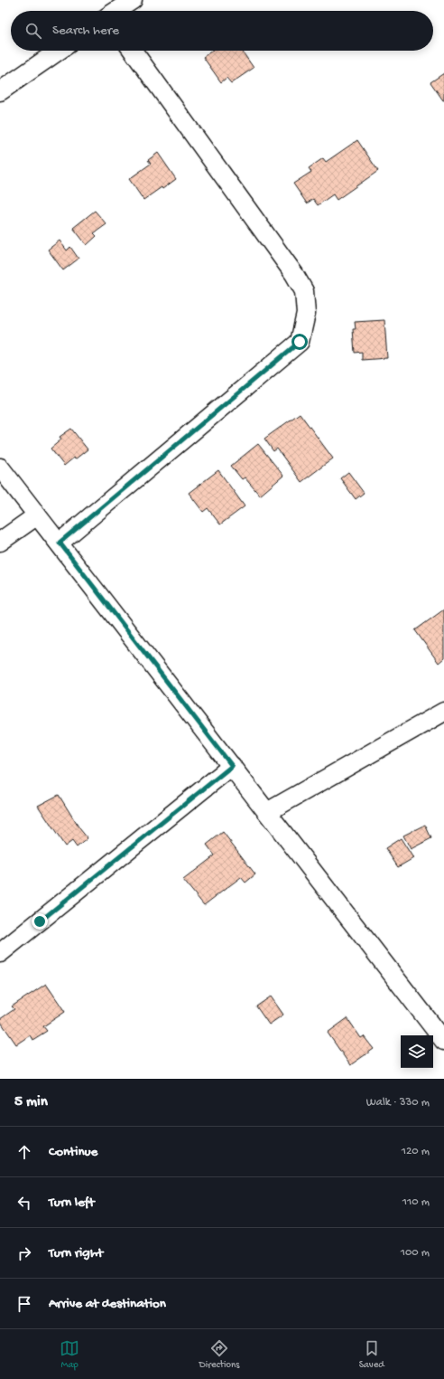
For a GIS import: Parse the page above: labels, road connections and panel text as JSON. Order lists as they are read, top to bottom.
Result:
{
  "page": {
    "search": "Search here",
    "heading": ["5 min", "Walk · 330 m"],
    "list": [
      ["Continue", "120 m"],
      ["Turn left", "110 m"],
      ["Turn right", "100 m"],
      "Arrive at destination"
    ],
    "nav": ["Map", "Directions", "Saved"]
  }
}
